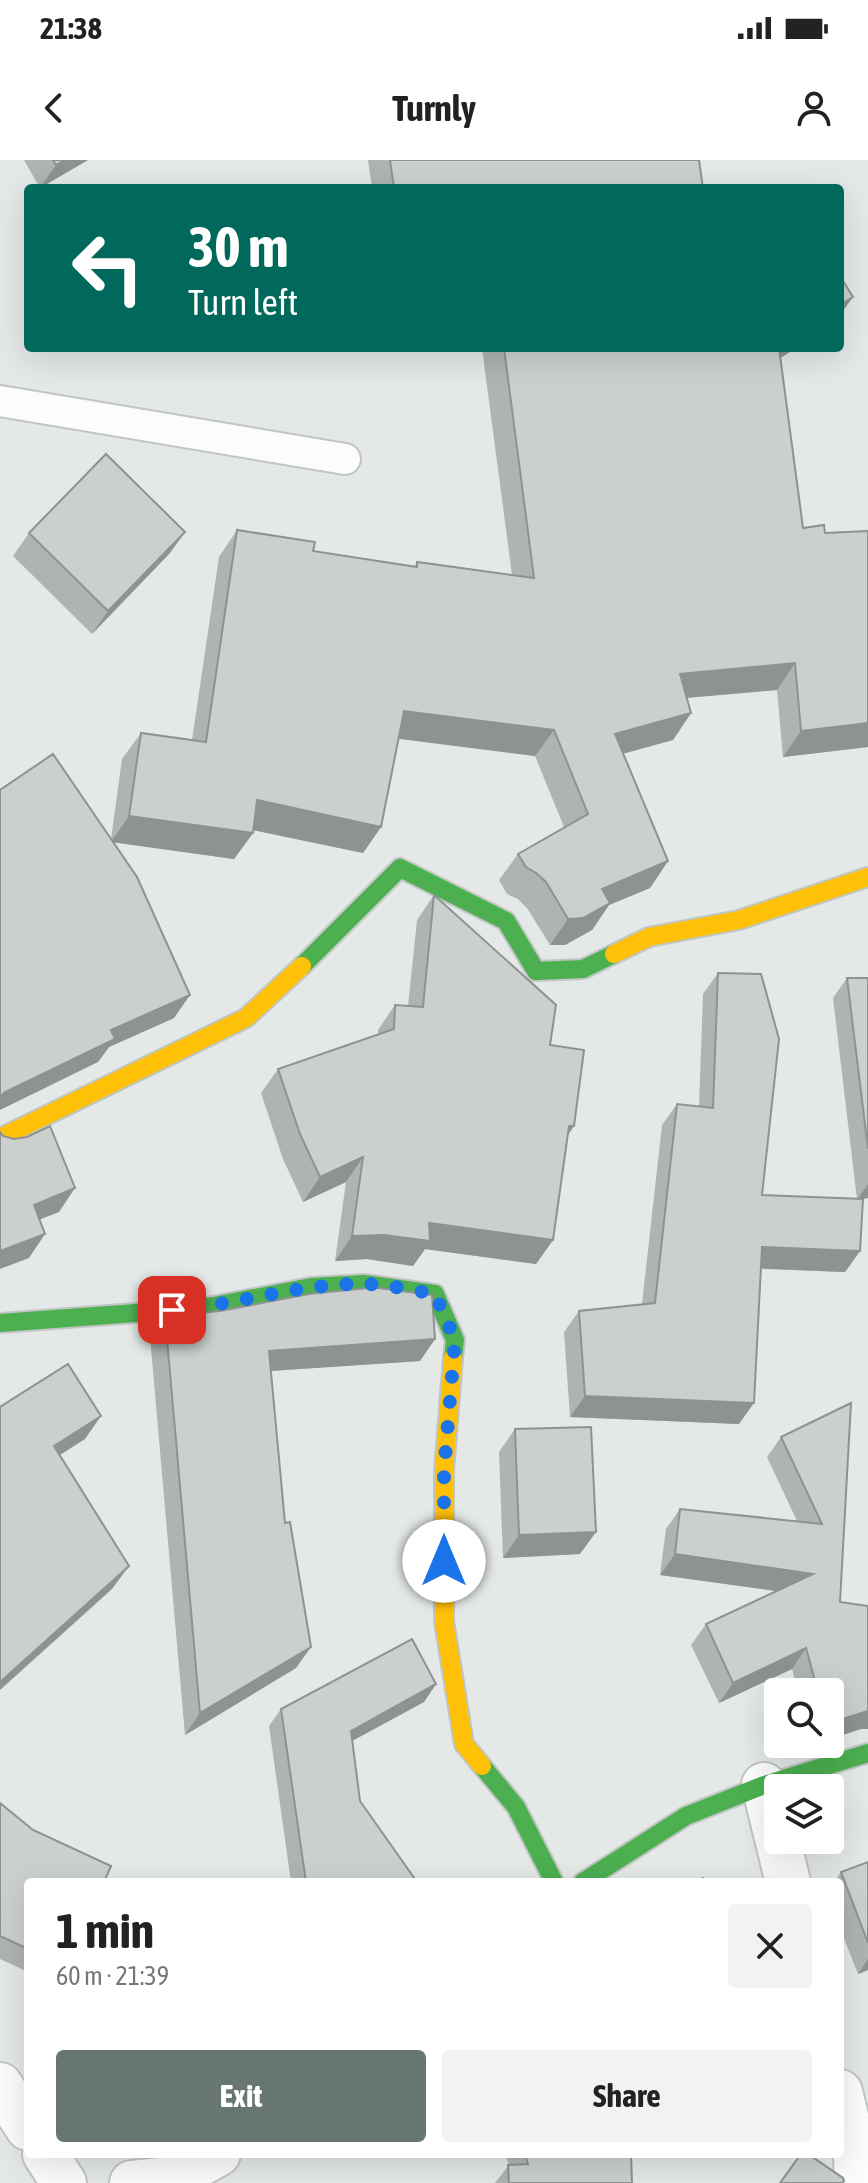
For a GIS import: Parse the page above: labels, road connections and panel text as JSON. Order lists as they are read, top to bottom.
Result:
{
  "page": {
    "status": "21:38",
    "header": "Turnly",
    "turn": ["30 m", "Turn left"],
    "heading": ["1 min", "60 m · 21:39"],
    "buttons": ["Exit", "Share"]
  }
}
